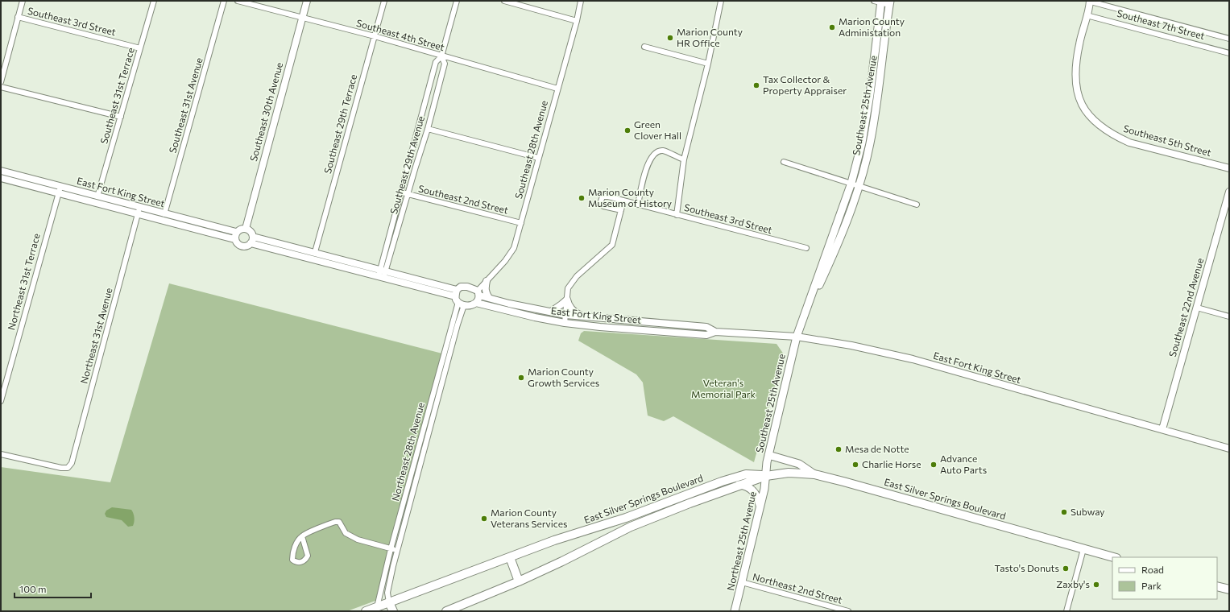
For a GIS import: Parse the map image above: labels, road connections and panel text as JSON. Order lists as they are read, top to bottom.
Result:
{
  "streets": {
    "main road": ["Southeast 25th Avenue", "East Silver Springs Boulevard", "Northeast 25th Avenue"],
    "street": [
      "Southeast 3rd Street",
      "Southeast 7th Street",
      "Southeast 4th Street",
      "Southeast 31st Terrace",
      "Southeast 31st Avenue",
      "Southeast 30th Avenue",
      "Southeast 29th Terrace",
      "Southeast 5th Street",
      "Southeast 28th Avenue",
      "Southeast 29th Avenue",
      "East Fort King Street",
      "Southeast 2nd Street",
      "Northeast 31st Terrace",
      "Southeast 22nd Avenue",
      "Northeast 31st Avenue",
      "Northeast 28th Avenue",
      "Northeast 2nd Street"
    ]
  },
  "crossings": [
    ["Southeast 3rd Street", "Southeast 31st Terrace"],
    ["Southeast 7th Street", "Southeast 5th Street"],
    ["Southeast 4th Street", "Southeast 30th Avenue"],
    ["Southeast 4th Street", "Southeast 29th Terrace"],
    ["Southeast 4th Street", "Southeast 28th Avenue"],
    ["Southeast 4th Street", "Southeast 29th Avenue"],
    ["Southeast 31st Terrace", "East Fort King Street"],
    ["Southeast 31st Avenue", "East Fort King Street"],
    ["Southeast 25th Avenue", "East Fort King Street"],
    ["Southeast 25th Avenue", "East Silver Springs Boulevard"],
    ["Southeast 25th Avenue", "Northeast 25th Avenue"],
    ["Southeast 30th Avenue", "East Fort King Street"],
    ["Southeast 28th Avenue", "East Fort King Street"],
    ["Southeast 28th Avenue", "Southeast 2nd Street"],
    ["Southeast 28th Avenue", "Northeast 28th Avenue"],
    ["Southeast 29th Avenue", "East Fort King Street"],
    ["Southeast 29th Avenue", "Southeast 2nd Street"],
    ["East Fort King Street", "Northeast 31st Terrace"],
    ["East Fort King Street", "Southeast 22nd Avenue"],
    ["East Fort King Street", "Northeast 31st Avenue"],
    ["East Fort King Street", "Northeast 28th Avenue"],
    ["Northeast 28th Avenue", "East Silver Springs Boulevard"],
    ["East Silver Springs Boulevard", "Northeast 25th Avenue"],
    ["Northeast 25th Avenue", "Northeast 2nd Street"]
  ],
  "parks": ["Veteran's Memorial Park"],
  "places": [
    "Marion County Administation",
    "Marion County HR Office",
    "Tax Collector & Property Appraiser",
    "Green Clover Hall",
    "Marion County Museum of History",
    "Marion County Growth Services",
    "Mesa de Notte",
    "Charlie Horse",
    "Advance Auto Parts",
    "Subway",
    "Marion County Veterans Services",
    "Tasto's Donuts",
    "Zaxby's"
  ],
  "legend": ["Road", "Park"],
  "scale_bar": "100 m"
}
